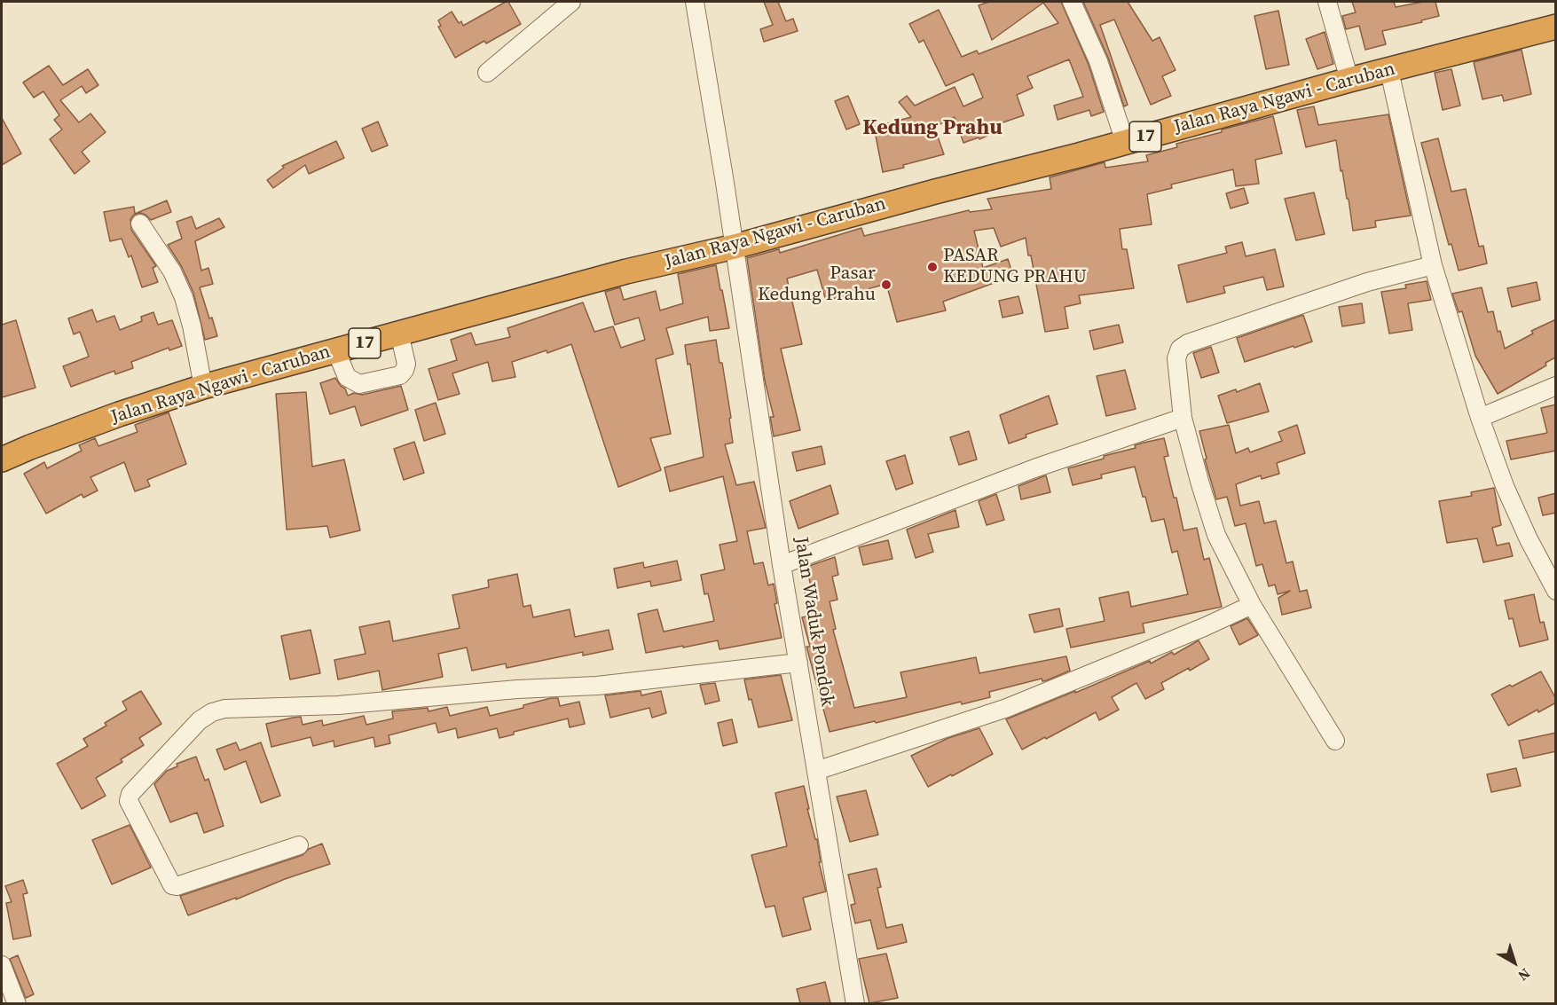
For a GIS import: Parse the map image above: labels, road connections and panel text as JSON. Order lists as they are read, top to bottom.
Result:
{
  "streets": {
    "highway": ["Jalan Raya Ngawi - Caruban", "17"],
    "street": ["Jalan Waduk Pondok"]
  },
  "crossings": [
    ["Jalan Raya Ngawi - Caruban", "Jalan Waduk Pondok"]
  ],
  "districts": ["Kedung Prahu"],
  "places": ["PASAR KEDUNG PRAHU", "Pasar Kedung Prahu"],
  "north": "bottom right"
}
